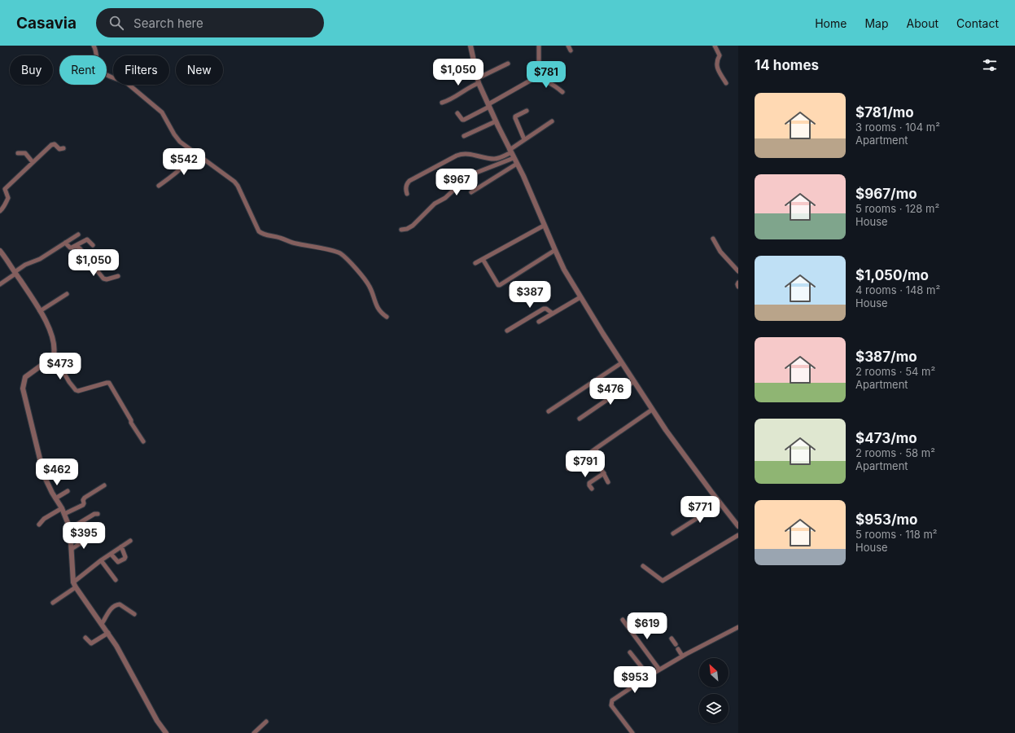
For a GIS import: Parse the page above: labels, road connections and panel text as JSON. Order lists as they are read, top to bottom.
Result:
{
  "north": "top left",
  "page": {
    "header": "Casavia",
    "search": "Search here",
    "nav": [
      "Home",
      "Map",
      "About",
      "Contact"
    ],
    "heading": "14 homes",
    "chip": [
      "Buy",
      "Rent",
      "Filters",
      "New"
    ],
    "price": [
      "$1,050",
      "$781",
      "$542",
      "$967",
      "$1,050",
      "$387",
      "$473",
      "$476",
      "$791",
      "$462",
      "$771",
      "$395",
      "$619",
      "$953"
    ],
    "list": [
      {
        "name": "$781/mo",
        "note": "3 rooms · 104 m² · Apartment"
      },
      {
        "name": "$967/mo",
        "note": "5 rooms · 128 m² · House"
      },
      {
        "name": "$1,050/mo",
        "note": "4 rooms · 148 m² · House"
      },
      {
        "name": "$387/mo",
        "note": "2 rooms · 54 m² · Apartment"
      },
      {
        "name": "$473/mo",
        "note": "2 rooms · 58 m² · Apartment"
      },
      {
        "name": "$953/mo",
        "note": "5 rooms · 118 m² · House"
      }
    ]
  }
}
